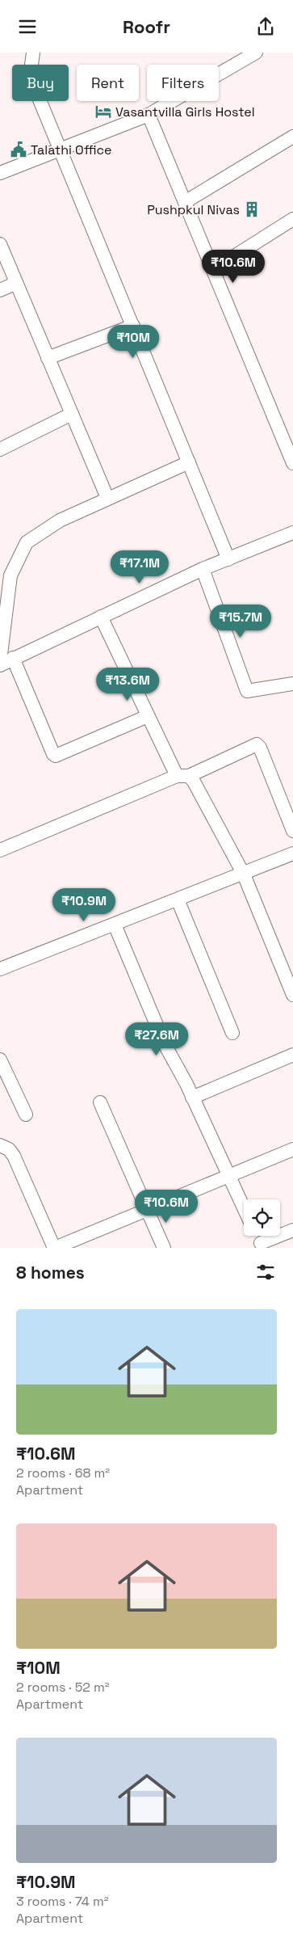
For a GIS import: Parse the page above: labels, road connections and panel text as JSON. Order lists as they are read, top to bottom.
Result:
{
  "places": {
    "hotel": ["Vasantvilla Girls Hostel"],
    "public building": ["Talathi Office"],
    "building": ["Pushpkul Nivas"]
  },
  "page": {
    "header": "Roofr",
    "chip": ["Buy", "Rent", "Filters"],
    "price": [
      "₹10.6M",
      "₹10M",
      "₹17.1M",
      "₹15.7M",
      "₹13.6M",
      "₹10.9M",
      "₹27.6M",
      "₹10.6M"
    ],
    "heading": "8 homes",
    "list": [
      {
        "name": "₹10.6M",
        "note": "2 rooms · 68 m² · Apartment"
      },
      {
        "name": "₹10M",
        "note": "2 rooms · 52 m² · Apartment"
      },
      {
        "name": "₹10.9M",
        "note": "3 rooms · 74 m² · Apartment"
      }
    ]
  }
}
